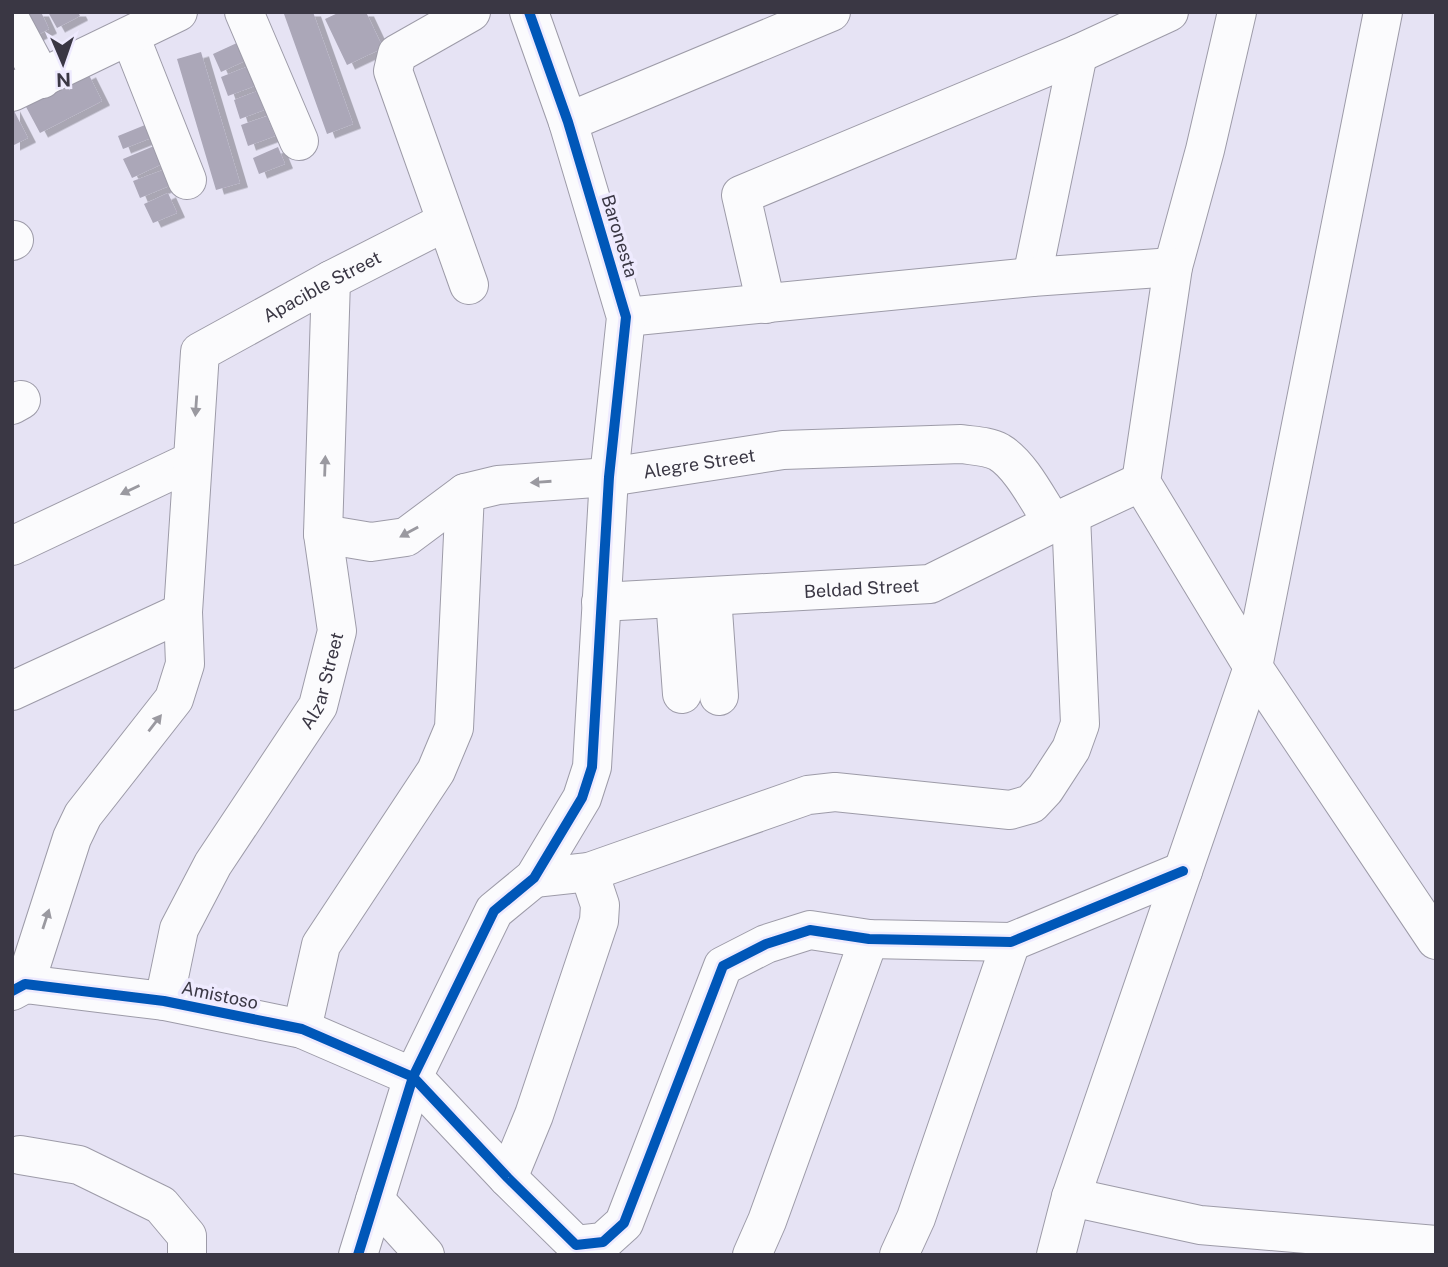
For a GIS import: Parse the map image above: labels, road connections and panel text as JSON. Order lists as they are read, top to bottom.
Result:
{
  "streets": {
    "street": [
      "Baronesta",
      "Apacible Street",
      "Alegre Street",
      "Beldad Street",
      "Alzar Street",
      "Amistoso"
    ]
  },
  "crossings": [
    ["Baronesta", "Alegre Street"],
    ["Baronesta", "Beldad Street"],
    ["Apacible Street", "Alzar Street"],
    ["Alegre Street", "Beldad Street"],
    ["Alegre Street", "Alzar Street"],
    ["Alzar Street", "Amistoso"]
  ],
  "one_way": ["Alegre Street"],
  "north": "bottom"
}
